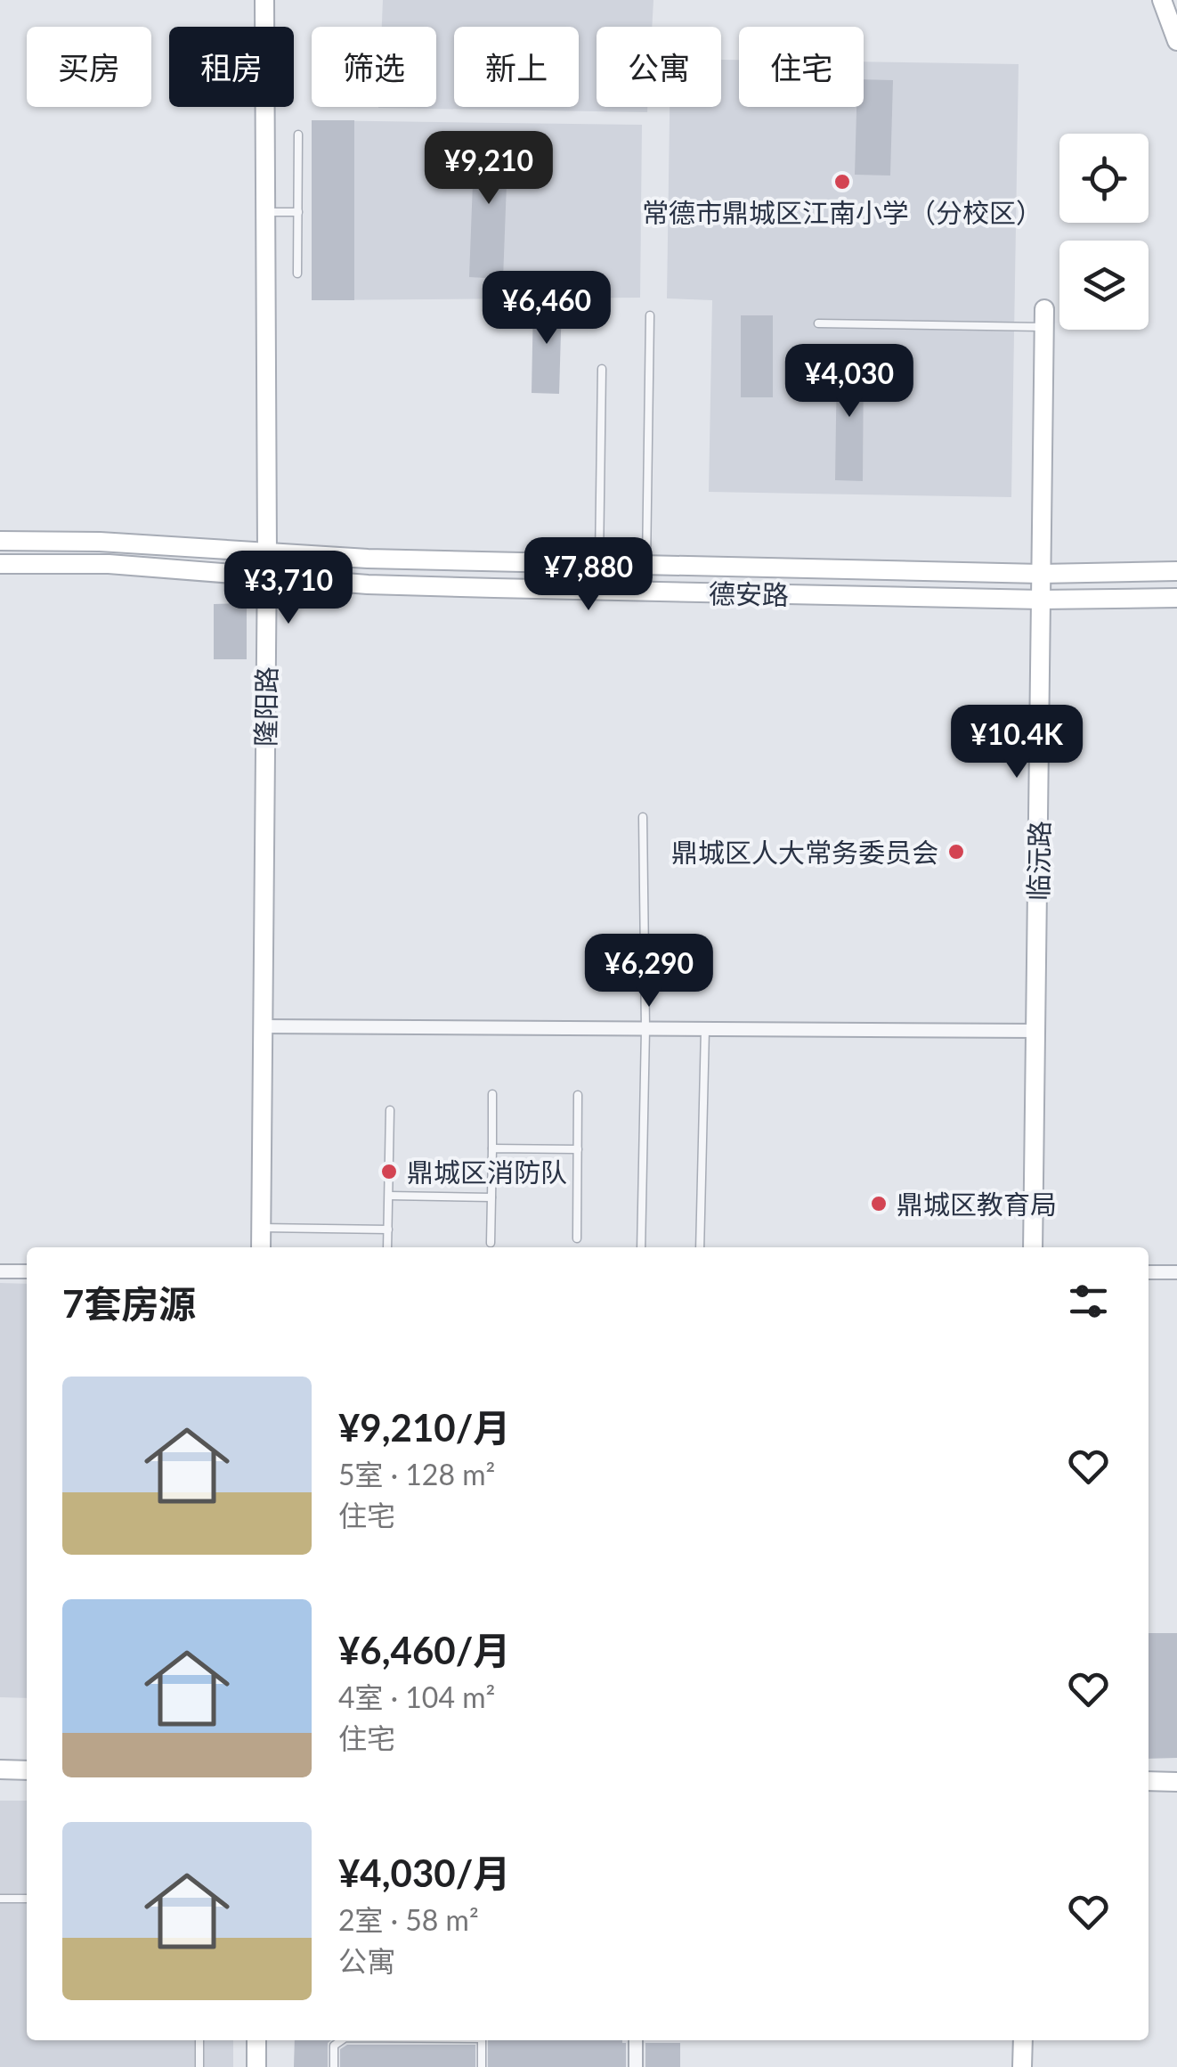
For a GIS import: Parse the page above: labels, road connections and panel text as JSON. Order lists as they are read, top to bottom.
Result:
{
  "streets": {
    "street": ["德安路", "隆阳路", "临沅路"]
  },
  "crossings": [
    ["德安路", "隆阳路"],
    ["德安路", "临沅路"]
  ],
  "places": [
    "常德市鼎城区江南小学（分校区）",
    "鼎城区人大常务委员会",
    "鼎城区消防队",
    "鼎城区教育局"
  ],
  "page": {
    "chip": [
      "买房",
      "租房",
      "筛选",
      "新上",
      "公寓",
      "住宅"
    ],
    "price": [
      "¥9,210",
      "¥6,460",
      "¥4,030",
      "¥7,880",
      "¥3,710",
      "¥10.4K",
      "¥6,290"
    ],
    "heading": "7套房源",
    "list": [
      {
        "name": "¥9,210/月",
        "note": "5室 · 128 m² · 住宅"
      },
      {
        "name": "¥6,460/月",
        "note": "4室 · 104 m² · 住宅"
      },
      {
        "name": "¥4,030/月",
        "note": "2室 · 58 m² · 公寓"
      }
    ]
  }
}
